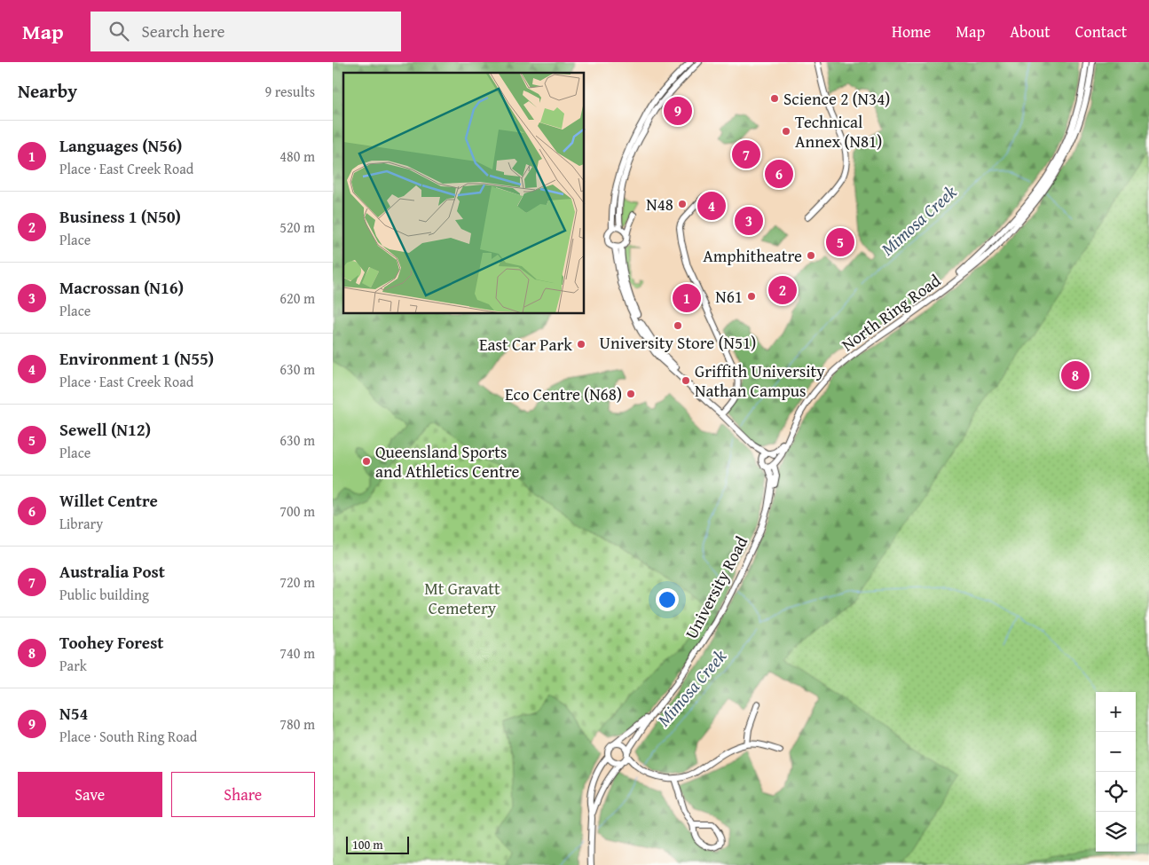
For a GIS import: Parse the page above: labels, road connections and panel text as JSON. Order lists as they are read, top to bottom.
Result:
{
  "streets": {
    "street": ["North Ring Road", "University Road"]
  },
  "crossings": [
    ["North Ring Road", "University Road"]
  ],
  "water": ["Mimosa Creek"],
  "parks": ["Mt Gravatt Cemetery"],
  "places": [
    "Science 2 (N34)",
    "Technical Annex (N81)",
    "N48",
    "Amphitheatre",
    "N61",
    "University Store (N51)",
    "East Car Park",
    "Griffith University Nathan Campus",
    "Eco Centre (N68)",
    "Queensland Sports and Athletics Centre"
  ],
  "scale_bar": "100 m",
  "page": {
    "header": "Map",
    "search": "Search here",
    "nav": [
      "Home",
      "Map",
      "About",
      "Contact"
    ],
    "heading": ["Nearby", "9 results"],
    "pins": [
      "9",
      "7",
      "6",
      "4",
      "3",
      "5",
      "2",
      "1",
      "8"
    ],
    "list": [
      {
        "mark": "1",
        "name": "Languages (N56)",
        "note": "Place · East Creek Road",
        "value": "480 m"
      },
      {
        "mark": "2",
        "name": "Business 1 (N50)",
        "note": "Place",
        "value": "520 m"
      },
      {
        "mark": "3",
        "name": "Macrossan (N16)",
        "note": "Place",
        "value": "620 m"
      },
      {
        "mark": "4",
        "name": "Environment 1 (N55)",
        "note": "Place · East Creek Road",
        "value": "630 m"
      },
      {
        "mark": "5",
        "name": "Sewell (N12)",
        "note": "Place",
        "value": "630 m"
      },
      {
        "mark": "6",
        "name": "Willet Centre",
        "note": "Library",
        "value": "700 m"
      },
      {
        "mark": "7",
        "name": "Australia Post",
        "note": "Public building",
        "value": "720 m"
      },
      {
        "mark": "8",
        "name": "Toohey Forest",
        "note": "Park",
        "value": "740 m"
      },
      {
        "mark": "9",
        "name": "N54",
        "note": "Place · South Ring Road",
        "value": "780 m"
      }
    ],
    "map_buttons": ["+", "−"],
    "buttons": ["Save", "Share"],
    "scale": "100 m"
  }
}
